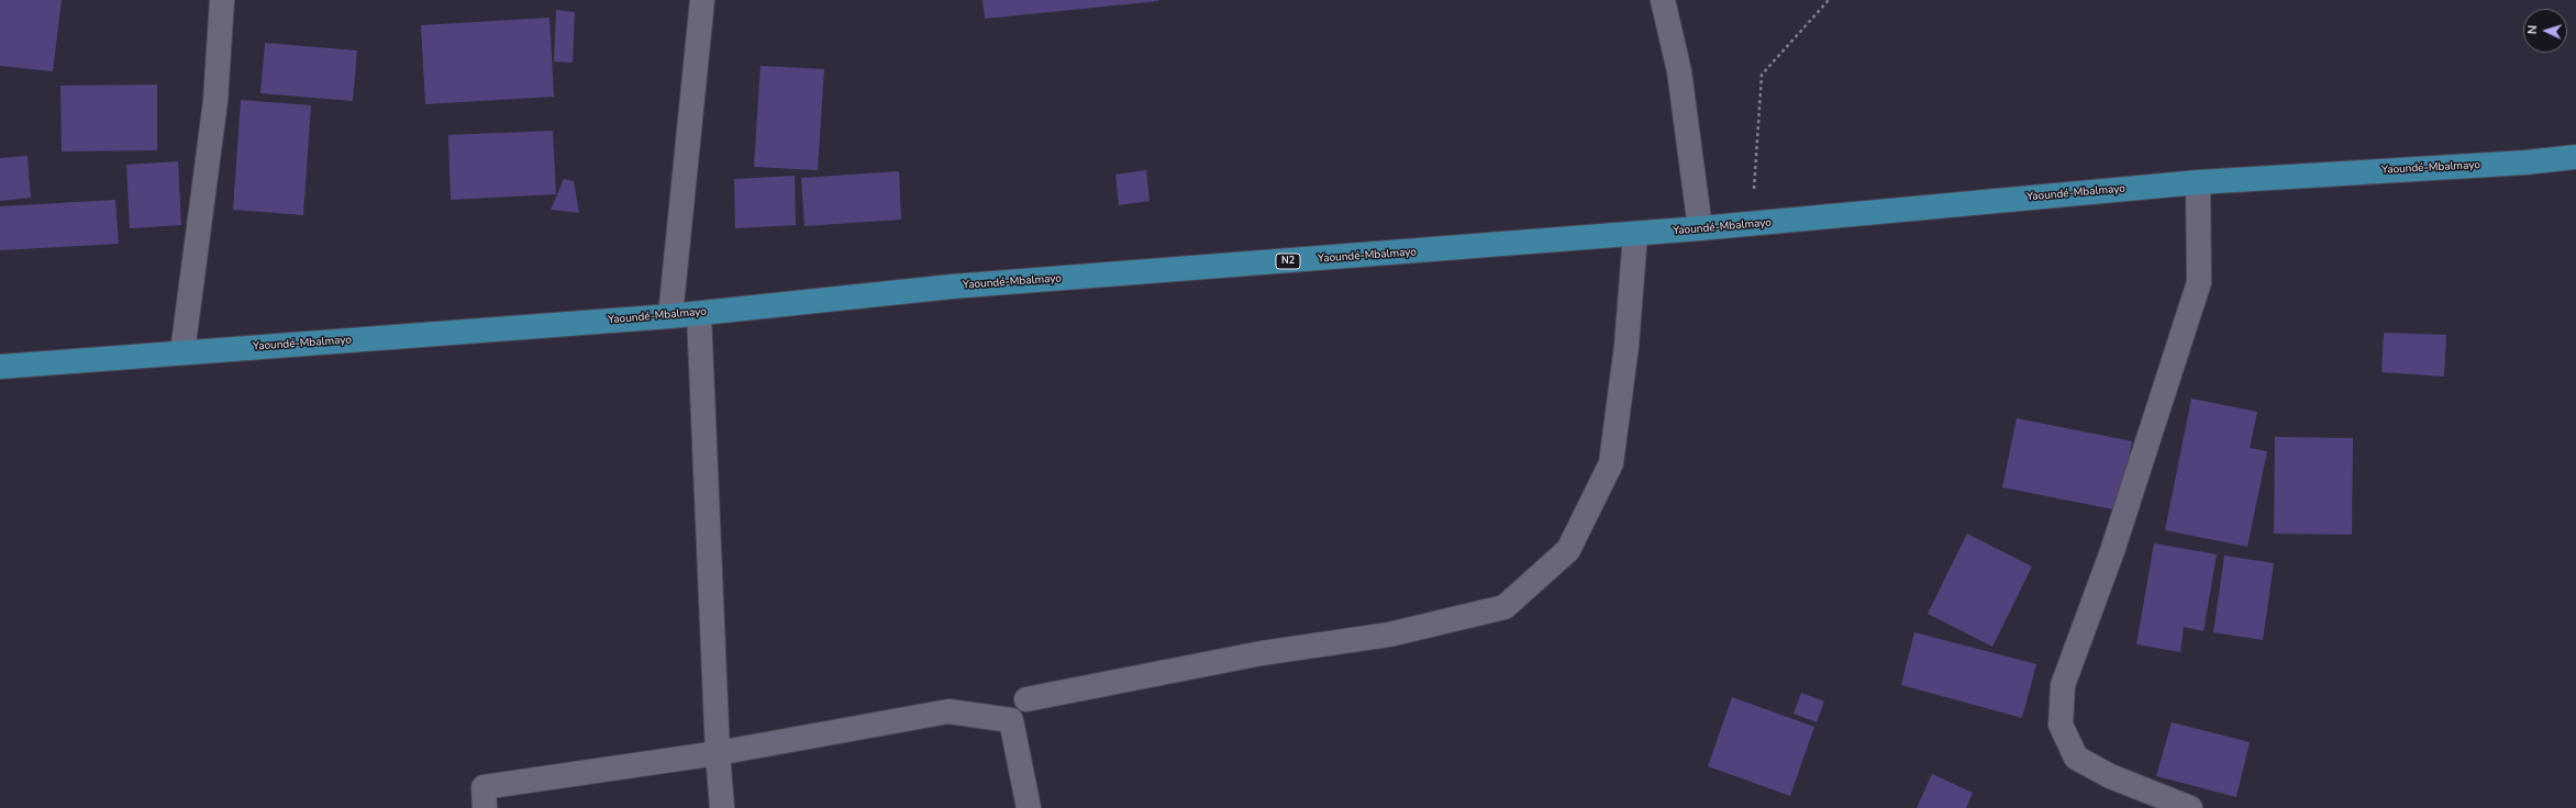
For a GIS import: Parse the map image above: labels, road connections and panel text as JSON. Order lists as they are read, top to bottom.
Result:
{
  "streets": {
    "highway": ["Yaoundé-Mbalmayo", "N2"]
  },
  "north": "left"
}
